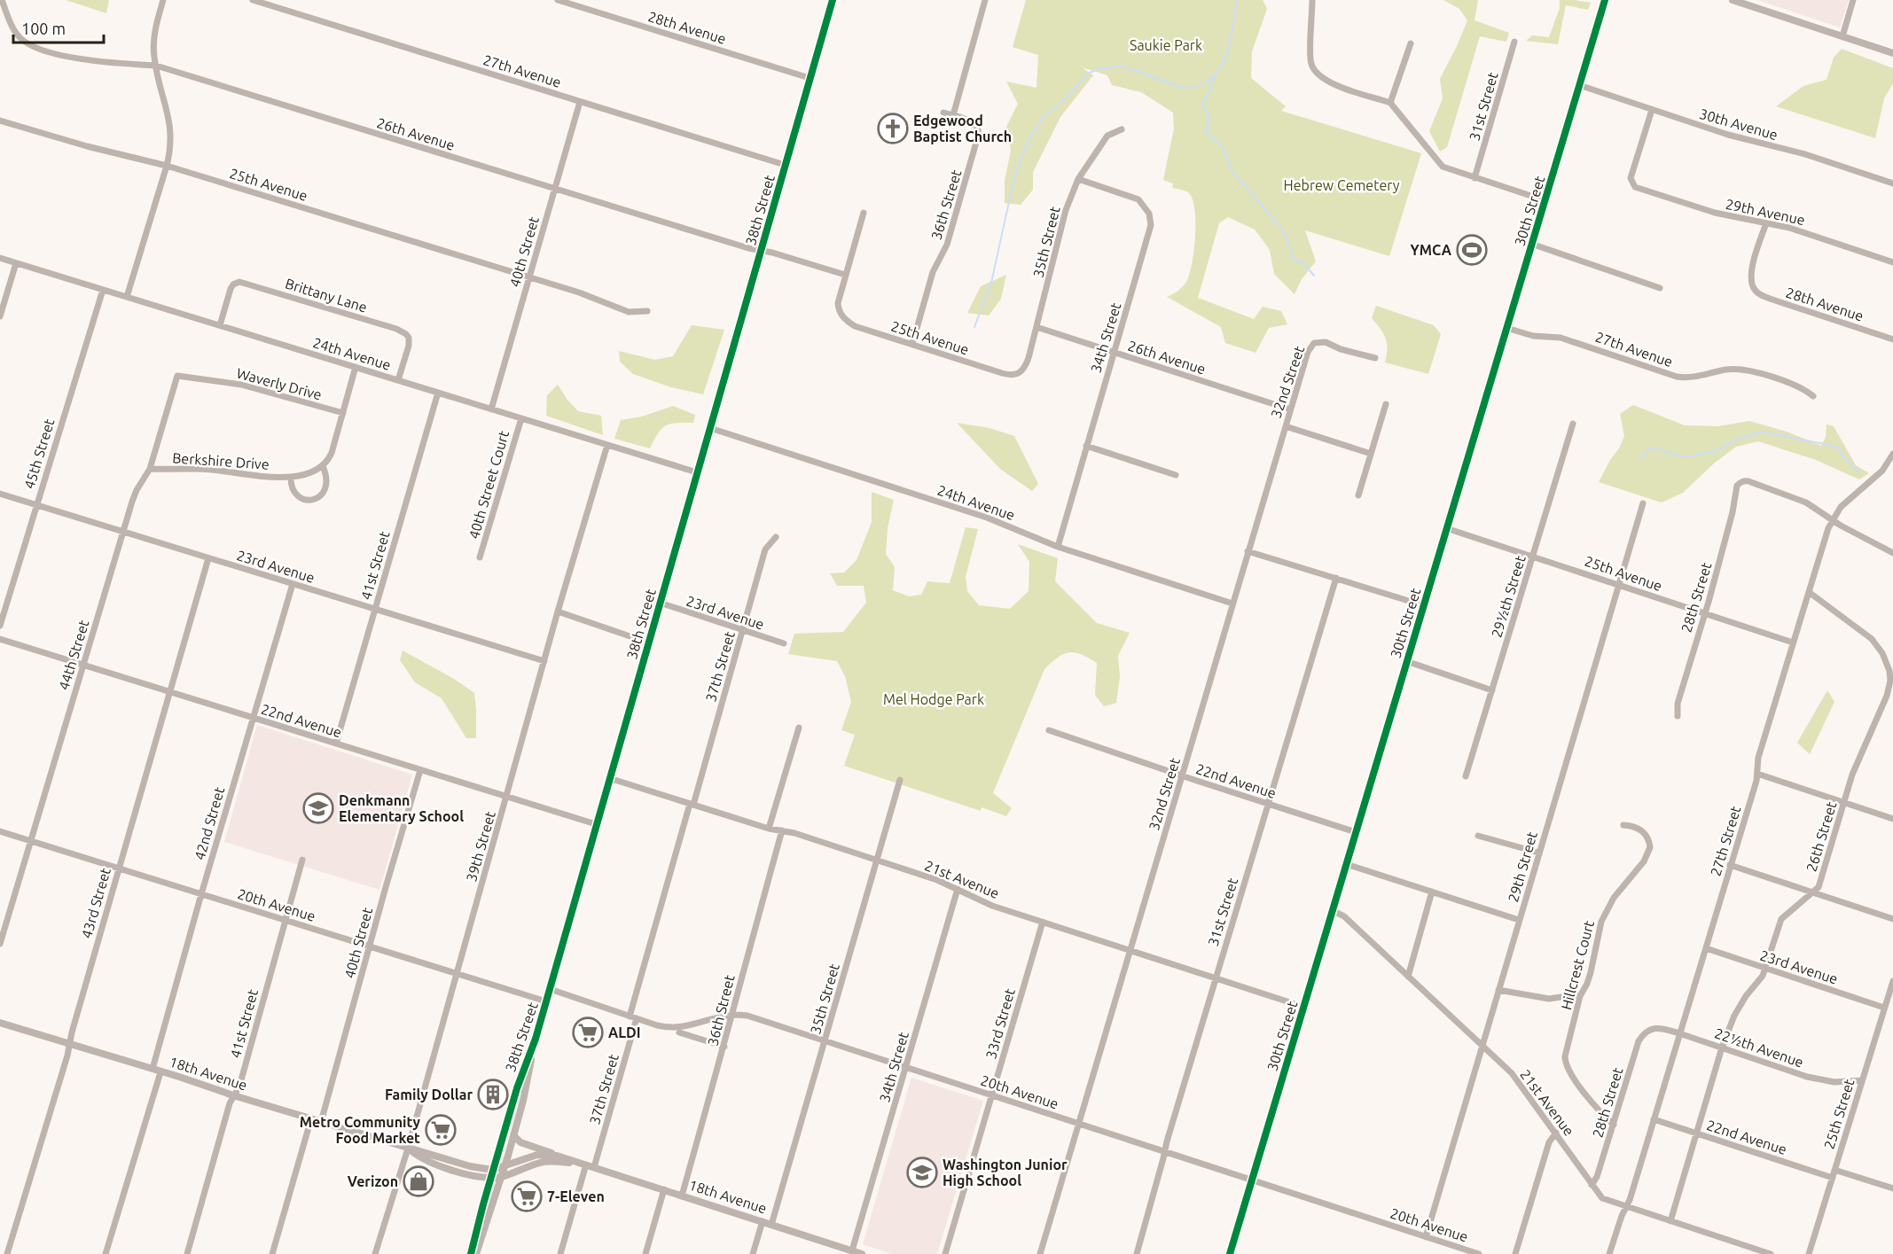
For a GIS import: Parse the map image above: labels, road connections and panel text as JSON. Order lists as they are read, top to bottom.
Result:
{
  "streets": {
    "street": [
      "28th Avenue",
      "27th Avenue",
      "31st Street",
      "30th Avenue",
      "26th Avenue",
      "25th Avenue",
      "36th Street",
      "38th Street",
      "30th Street",
      "29th Avenue",
      "35th Street",
      "40th Street",
      "Brittany Lane",
      "34th Street",
      "24th Avenue",
      "32nd Street",
      "Waverly Drive",
      "45th Street",
      "Berkshire Drive",
      "40th Street Court",
      "41st Street",
      "23rd Avenue",
      "29½th Street",
      "28th Street",
      "44th Street",
      "37th Street",
      "22nd Avenue",
      "42nd Street",
      "26th Street",
      "27th Street",
      "39th Street",
      "29th Street",
      "21st Avenue",
      "43rd Street",
      "20th Avenue",
      "Hillcrest Court",
      "33rd Street",
      "22½th Avenue",
      "18th Avenue",
      "25th Street"
    ]
  },
  "crossings": [
    ["28th Avenue", "38th Street"],
    ["28th Avenue", "29th Avenue"],
    ["27th Avenue", "38th Street"],
    ["27th Avenue", "30th Street"],
    ["27th Avenue", "40th Street"],
    ["31st Street", "22nd Avenue"],
    ["31st Street", "21st Avenue"],
    ["31st Street", "20th Avenue"],
    ["30th Avenue", "30th Street"],
    ["30th Avenue", "29th Avenue"],
    ["26th Avenue", "25th Avenue"],
    ["26th Avenue", "38th Street"],
    ["26th Avenue", "35th Street"],
    ["26th Avenue", "40th Street"],
    ["26th Avenue", "34th Street"],
    ["26th Avenue", "32nd Street"],
    ["25th Avenue", "36th Street"],
    ["25th Avenue", "30th Street"],
    ["25th Avenue", "35th Street"],
    ["25th Avenue", "40th Street"],
    ["25th Avenue", "29½th Street"],
    ["25th Avenue", "28th Street"],
    ["25th Avenue", "27th Street"],
    ["25th Avenue", "29th Street"],
    ["36th Street", "21st Avenue"],
    ["36th Street", "20th Avenue"],
    ["36th Street", "18th Avenue"],
    ["38th Street", "24th Avenue"],
    ["38th Street", "23rd Avenue"],
    ["38th Street", "22nd Avenue"],
    ["38th Street", "21st Avenue"],
    ["38th Street", "20th Avenue"],
    ["38th Street", "18th Avenue"],
    ["30th Street", "22nd Avenue"],
    ["30th Street", "21st Avenue"],
    ["30th Street", "20th Avenue"],
    ["35th Street", "34th Street"],
    ["35th Street", "21st Avenue"],
    ["35th Street", "20th Avenue"],
    ["35th Street", "18th Avenue"],
    ["40th Street", "24th Avenue"],
    ["40th Street", "22nd Avenue"],
    ["40th Street", "20th Avenue"],
    ["40th Street", "18th Avenue"],
    ["Brittany Lane", "24th Avenue"],
    ["34th Street", "24th Avenue"],
    ["34th Street", "21st Avenue"],
    ["34th Street", "20th Avenue"],
    ["34th Street", "18th Avenue"],
    ["24th Avenue", "32nd Street"],
    ["24th Avenue", "45th Street"],
    ["24th Avenue", "40th Street Court"],
    ["24th Avenue", "41st Street"],
    ["24th Avenue", "39th Street"],
    ["32nd Street", "22nd Avenue"],
    ["32nd Street", "21st Avenue"],
    ["32nd Street", "20th Avenue"],
    ["Waverly Drive", "44th Street"],
    ["45th Street", "23rd Avenue"],
    ["Berkshire Drive", "44th Street"],
    ["41st Street", "23rd Avenue"],
    ["41st Street", "22nd Avenue"],
    ["41st Street", "20th Avenue"],
    ["41st Street", "18th Avenue"],
    ["23rd Avenue", "44th Street"],
    ["23rd Avenue", "37th Street"],
    ["23rd Avenue", "42nd Street"],
    ["23rd Avenue", "26th Street"],
    ["23rd Avenue", "27th Street"],
    ["23rd Avenue", "39th Street"],
    ["23rd Avenue", "43rd Street"],
    ["23rd Avenue", "25th Street"],
    ["28th Street", "27th Street"],
    ["28th Street", "21st Avenue"],
    ["28th Street", "Hillcrest Court"],
    ["28th Street", "22½th Avenue"],
    ["44th Street", "22nd Avenue"],
    ["44th Street", "20th Avenue"],
    ["37th Street", "21st Avenue"],
    ["37th Street", "20th Avenue"],
    ["37th Street", "18th Avenue"],
    ["22nd Avenue", "42nd Street"],
    ["22nd Avenue", "26th Street"],
    ["22nd Avenue", "27th Street"],
    ["22nd Avenue", "39th Street"],
    ["22nd Avenue", "43rd Street"],
    ["22nd Avenue", "25th Street"],
    ["42nd Street", "20th Avenue"],
    ["42nd Street", "18th Avenue"],
    ["26th Street", "27th Street"],
    ["26th Street", "21st Avenue"],
    ["26th Street", "22½th Avenue"],
    ["27th Street", "21st Avenue"],
    ["27th Street", "22½th Avenue"],
    ["39th Street", "20th Avenue"],
    ["39th Street", "18th Avenue"],
    ["29th Street", "21st Avenue"],
    ["29th Street", "20th Avenue"],
    ["21st Avenue", "33rd Street"],
    ["43rd Street", "20th Avenue"],
    ["43rd Street", "18th Avenue"],
    ["20th Avenue", "33rd Street"],
    ["22½th Avenue", "25th Street"]
  ],
  "parks": ["Saukie Park", "Hebrew Cemetery", "Mel Hodge Park"],
  "places": {
    "church": ["Edgewood Baptist Church"],
    "sports": ["YMCA"],
    "school or university": ["Denkmann Elementary School", "Washington Junior High School"],
    "supermarket": ["ALDI", "Metro Community Food Market", "7-Eleven"],
    "building": ["Family Dollar"],
    "shop": ["Verizon"]
  },
  "scale_bar": "100 m"
}
